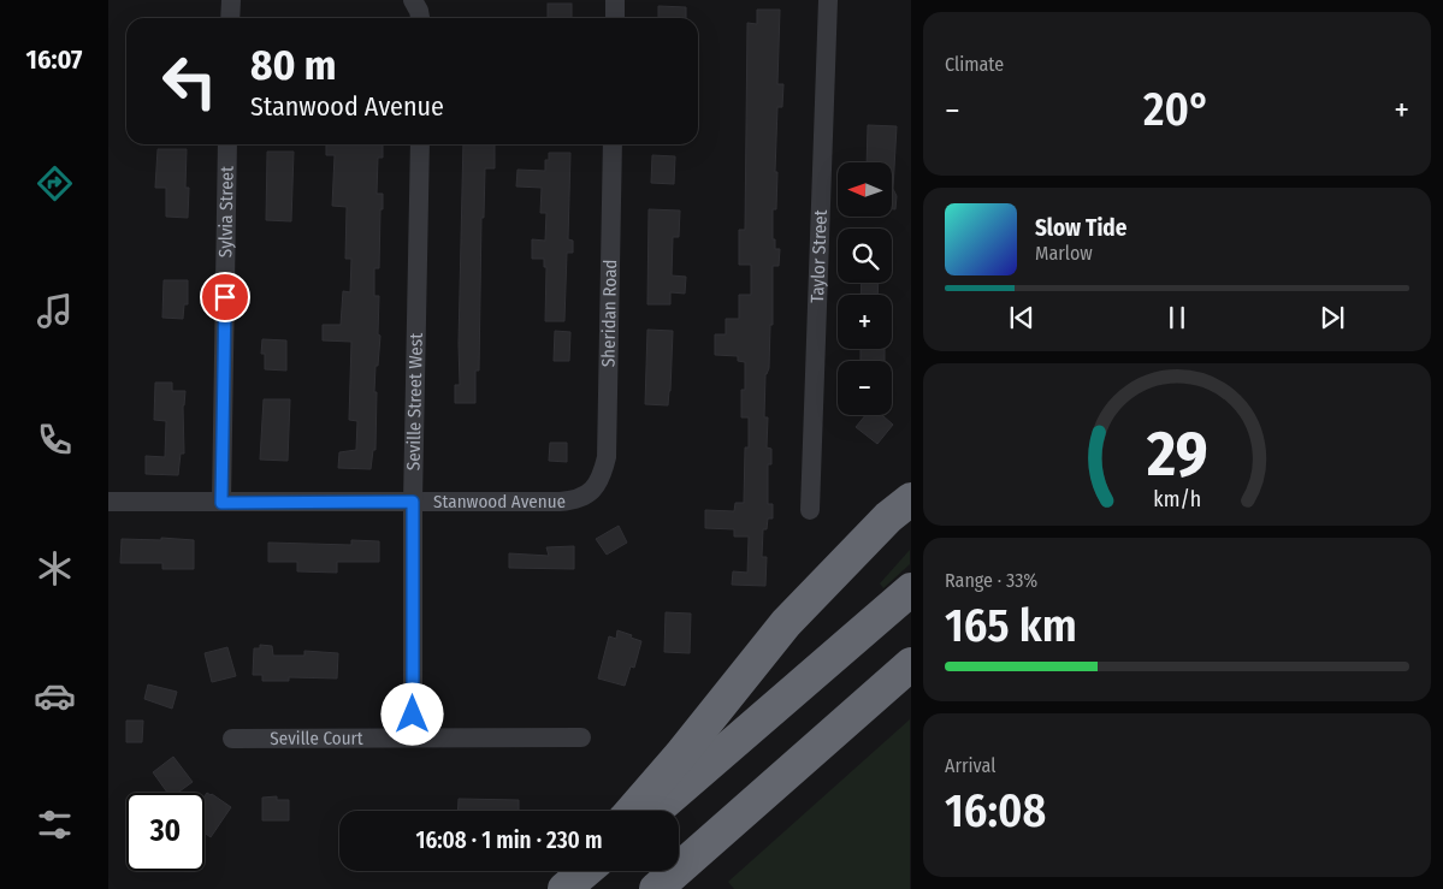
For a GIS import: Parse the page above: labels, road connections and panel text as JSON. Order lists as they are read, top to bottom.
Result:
{
  "streets": {
    "street": [
      "Sylvia Street",
      "Taylor Street",
      "Sheridan Road",
      "Seville Street West",
      "Stanwood Avenue",
      "Seville Court"
    ]
  },
  "crossings": [
    ["Sylvia Street", "Stanwood Avenue"],
    ["Sheridan Road", "Stanwood Avenue"],
    ["Seville Street West", "Stanwood Avenue"],
    ["Seville Street West", "Seville Court"]
  ],
  "north": "left",
  "page": {
    "tabs": "16:07",
    "tile": [
      "Climate",
      ["Range · 33%", "165 km"],
      ["Arrival", "16:08"]
    ],
    "turn": ["80 m", "Stanwood Avenue"],
    "heat": ["−", "20°", "+"],
    "map_buttons": ["+", "−"],
    "song": ["Slow Tide", "Marlow"],
    "limit": "30",
    "trip": "16:08 · 1 min · 230 m",
    "gauge": ["29", "km/h"]
  }
}
